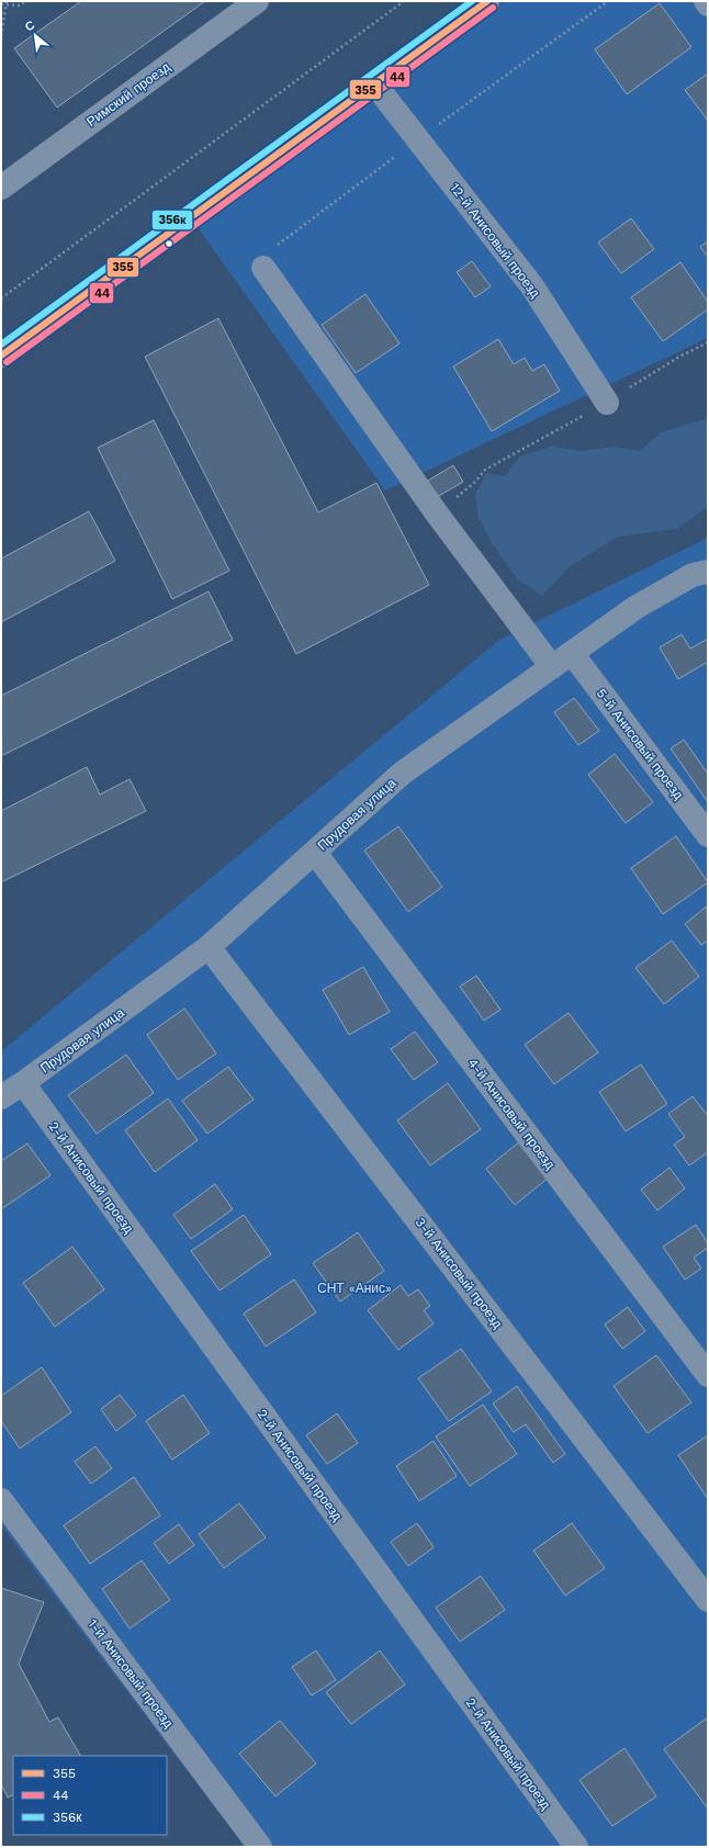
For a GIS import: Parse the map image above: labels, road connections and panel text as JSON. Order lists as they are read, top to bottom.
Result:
{
  "streets": {
    "street": [
      "Римский проезд",
      "12-й Анисовый проезд",
      "5-й Анисовый проезд",
      "Прудовая улица",
      "4-й Анисовый проезд",
      "2-й Анисовый проезд",
      "3-й Анисовый проезд",
      "1-й Анисовый проезд"
    ]
  },
  "crossings": [
    ["5-й Анисовый проезд", "Прудовая улица"],
    ["Прудовая улица", "4-й Анисовый проезд"],
    ["Прудовая улица", "2-й Анисовый проезд"],
    ["Прудовая улица", "3-й Анисовый проезд"]
  ],
  "parks": ["СНТ «Анис»"],
  "lines": ["transit line 355", "transit line 356к", "transit line 44"],
  "legend": ["355", "44", "356к"],
  "north": "top left"
}
